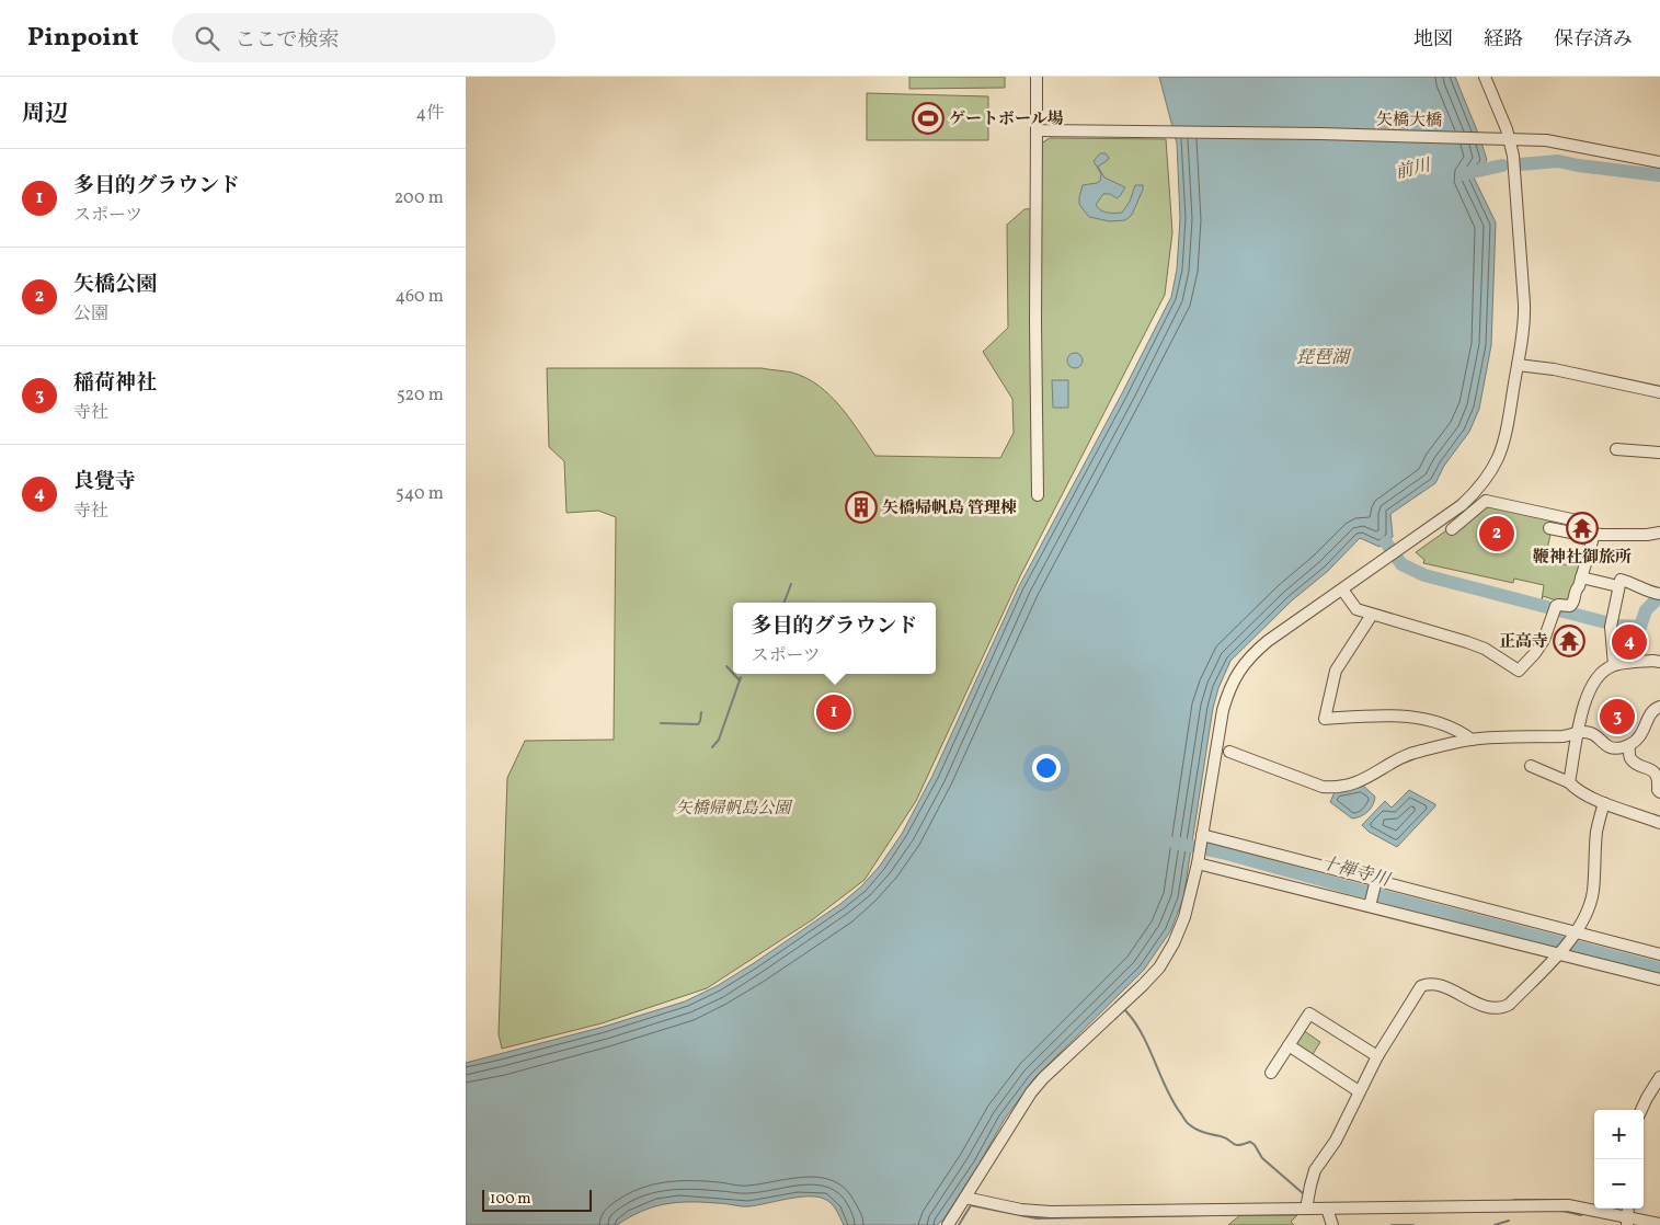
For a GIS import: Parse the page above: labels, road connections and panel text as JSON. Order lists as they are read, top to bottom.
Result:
{
  "streets": {
    "street": ["矢橋大橋"]
  },
  "water": ["前川", "琵琶湖", "十禅寺川"],
  "parks": ["矢橋帰帆島公園"],
  "places": {
    "sports": ["ゲートボール場"],
    "building": ["矢橋帰帆島 管理棟"],
    "temple": ["鞭神社御旅所", "正高寺"]
  },
  "scale_bar": "100 m",
  "page": {
    "header": "Pinpoint",
    "search": "ここで検索",
    "nav": ["地図", "経路", "保存済み"],
    "heading": ["周辺", "4件"],
    "list": [
      {
        "mark": "1",
        "name": "多目的グラウンド",
        "note": "スポーツ",
        "value": "200 m"
      },
      {
        "mark": "2",
        "name": "矢橋公園",
        "note": "公園",
        "value": "460 m"
      },
      {
        "mark": "3",
        "name": "稲荷神社",
        "note": "寺社",
        "value": "520 m"
      },
      {
        "mark": "4",
        "name": "良覺寺",
        "note": "寺社",
        "value": "540 m"
      }
    ],
    "pins": [
      "2",
      "4",
      "1",
      "3"
    ],
    "popup": ["多目的グラウンド", "スポーツ"],
    "map_buttons": ["+", "−"],
    "scale": "100 m"
  }
}
